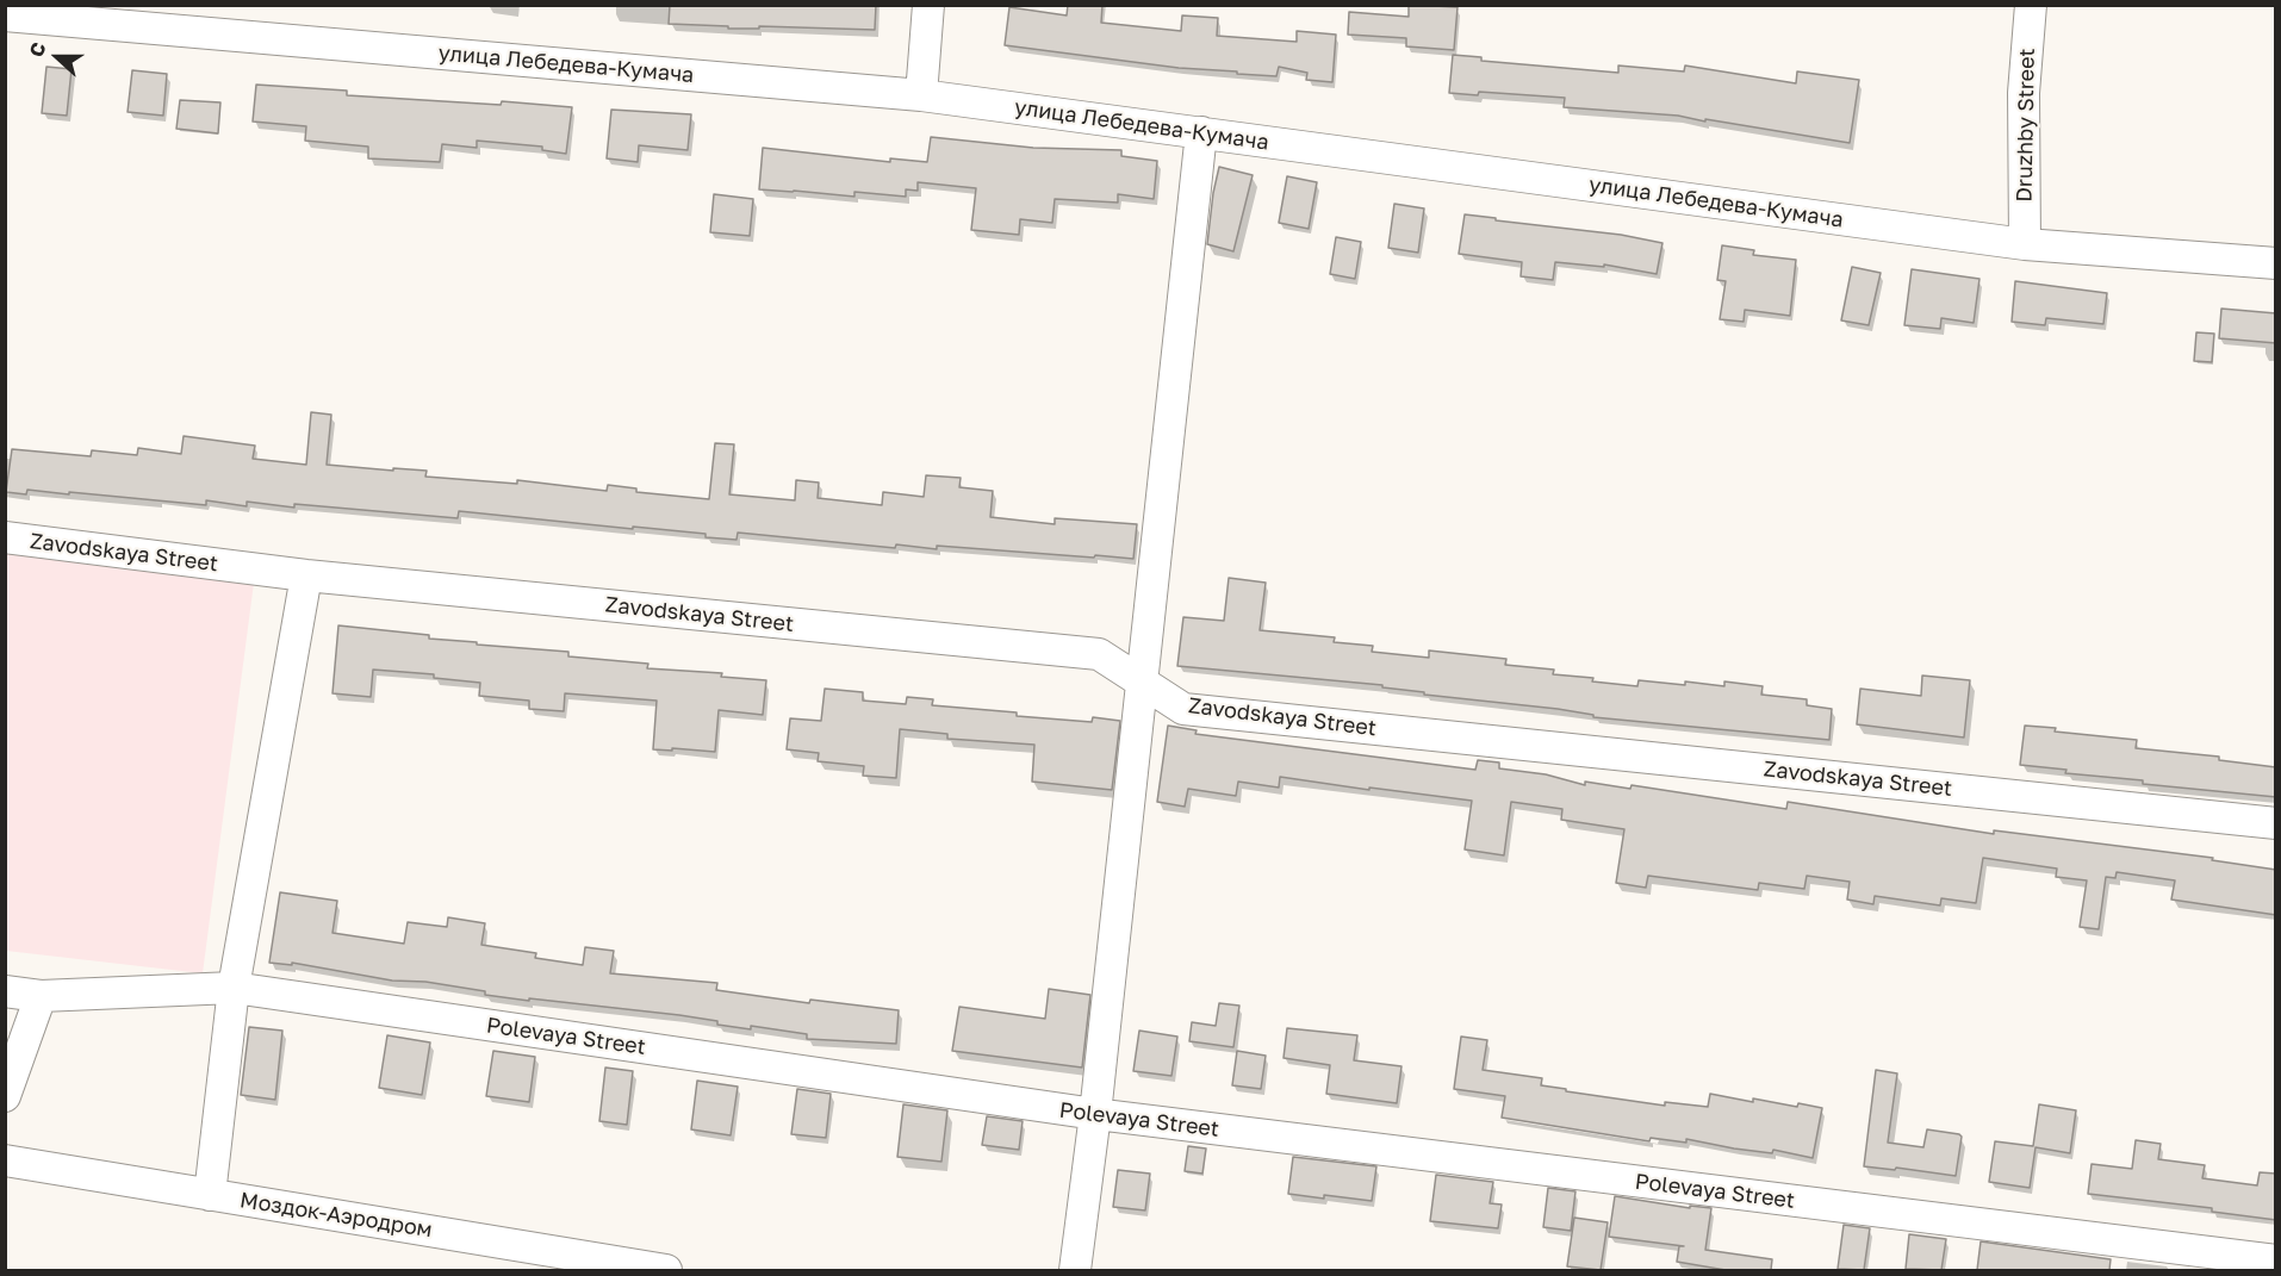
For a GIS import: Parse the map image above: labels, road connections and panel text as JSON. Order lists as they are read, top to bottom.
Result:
{
  "streets": {
    "street": [
      "улица Лебедева-Кумача",
      "Druzhby Street",
      "Zavodskaya Street",
      "Polevaya Street",
      "Моздок-Аэродром"
    ]
  },
  "crossings": [
    ["улица Лебедева-Кумача", "Druzhby Street"]
  ],
  "north": "left"
}
